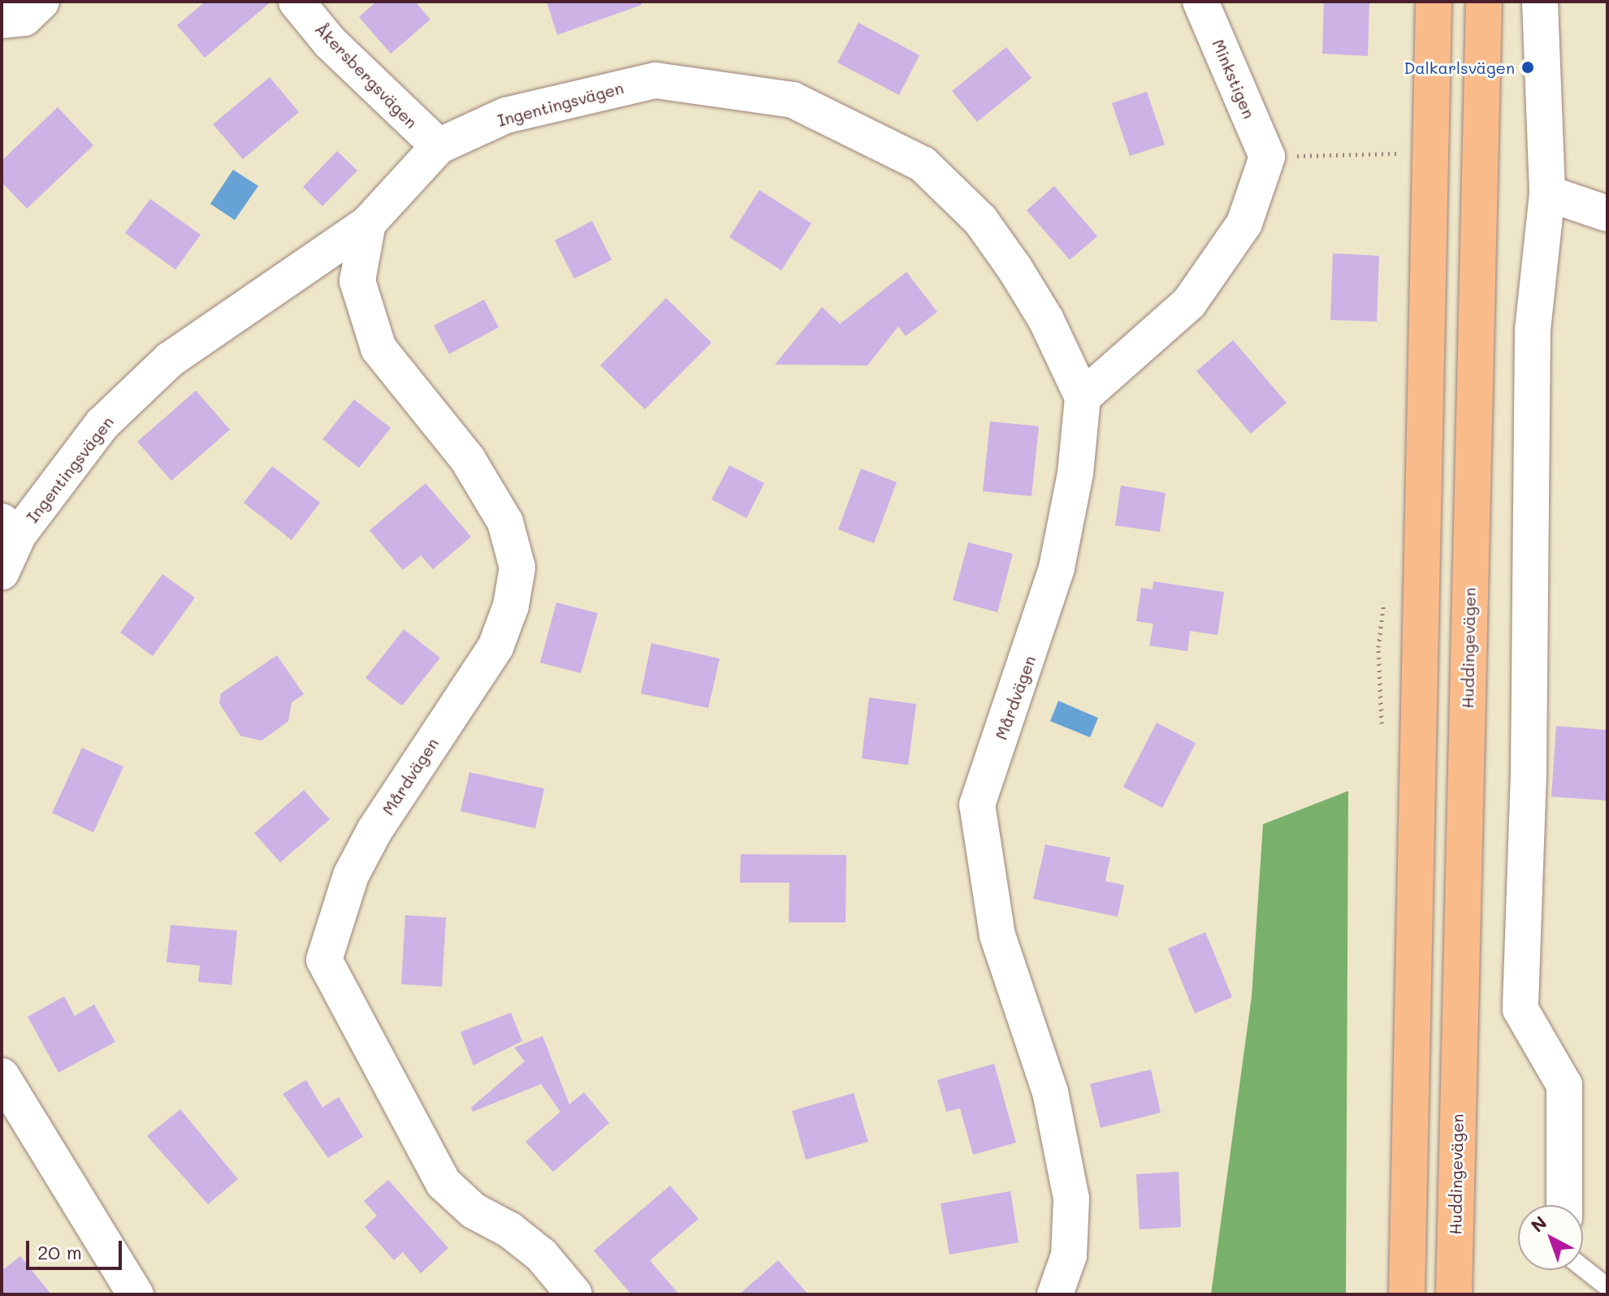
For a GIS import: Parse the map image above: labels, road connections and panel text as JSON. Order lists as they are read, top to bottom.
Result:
{
  "streets": {
    "main road": ["Huddingevägen"],
    "street": [
      "Åkersbergsvägen",
      "Minkstigen",
      "Ingentingsvägen",
      "Mårdvägen"
    ]
  },
  "crossings": [
    ["Åkersbergsvägen", "Ingentingsvägen"],
    ["Ingentingsvägen", "Mårdvägen"]
  ],
  "places": ["Dalkarlsvägen"],
  "scale_bar": "20 m",
  "north": "top left"
}
